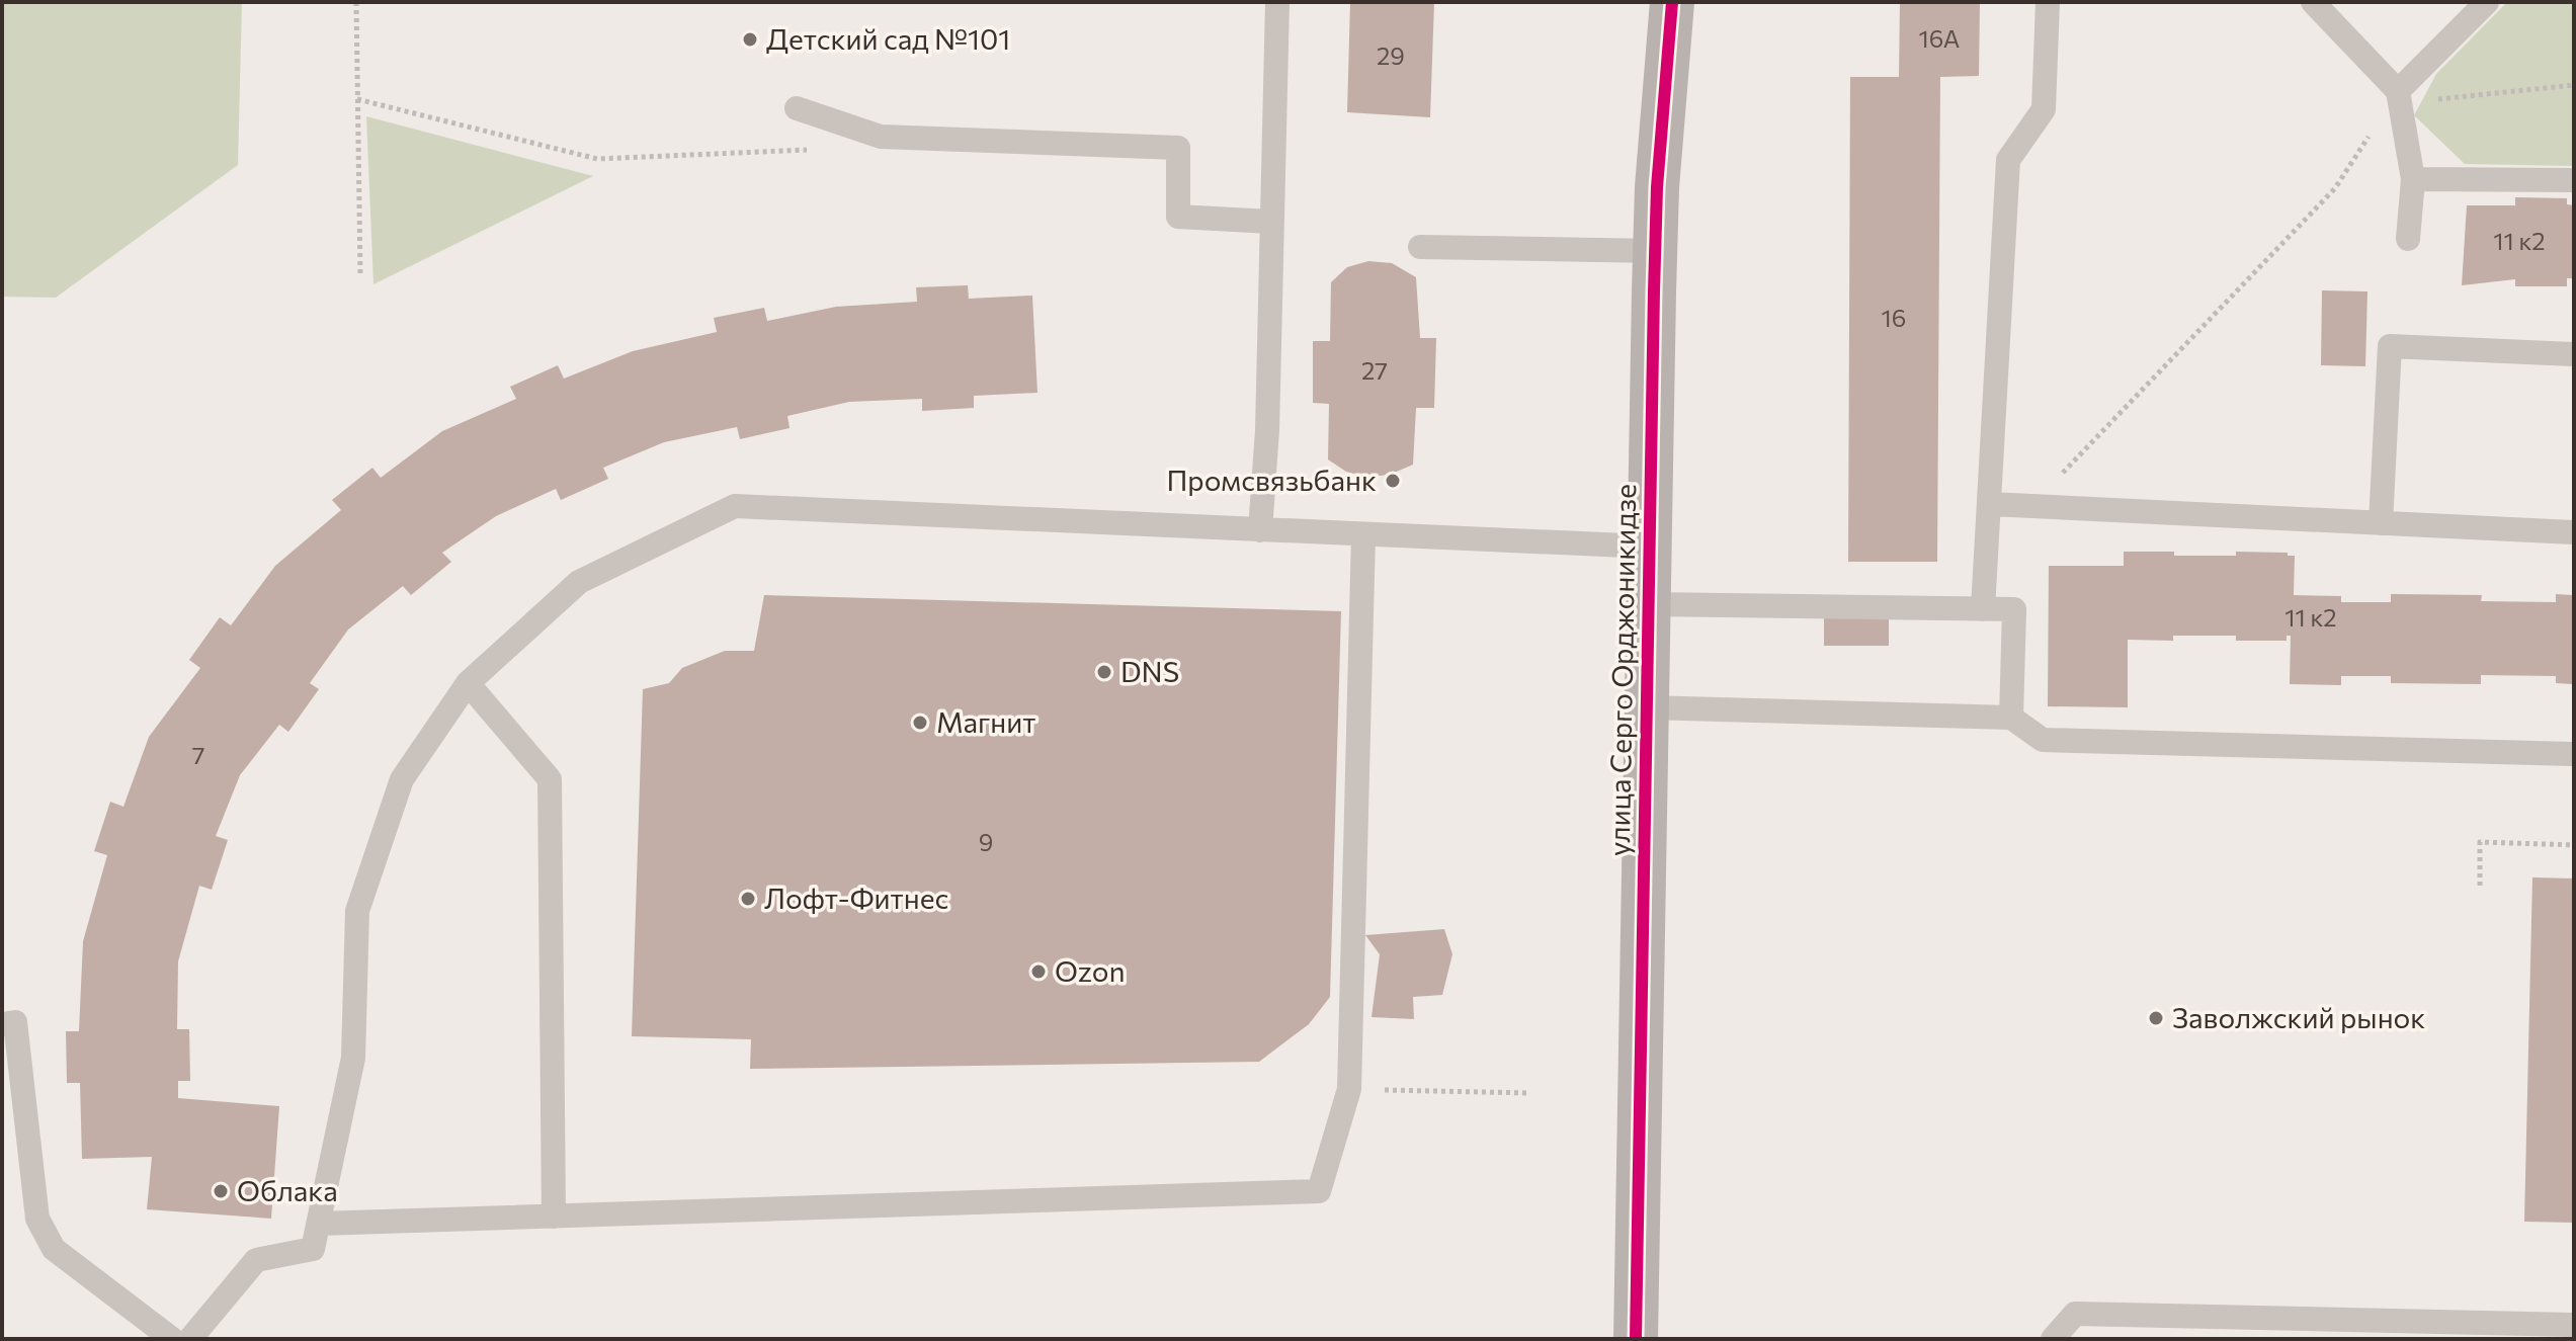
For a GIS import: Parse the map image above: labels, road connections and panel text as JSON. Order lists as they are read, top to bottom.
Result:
{
  "streets": {
    "street": ["улица Серго Орджоникидзе"]
  },
  "places": [
    "Детский сад №101",
    "Промсвязьбанк",
    "DNS",
    "Магнит",
    "Лофт-Фитнес",
    "Ozon",
    "Заволжский рынок",
    "Облака"
  ],
  "house_numbers": [
    "16А",
    "29",
    "11 к2",
    "16",
    "27",
    "11 к2",
    "7",
    "9"
  ]
}
